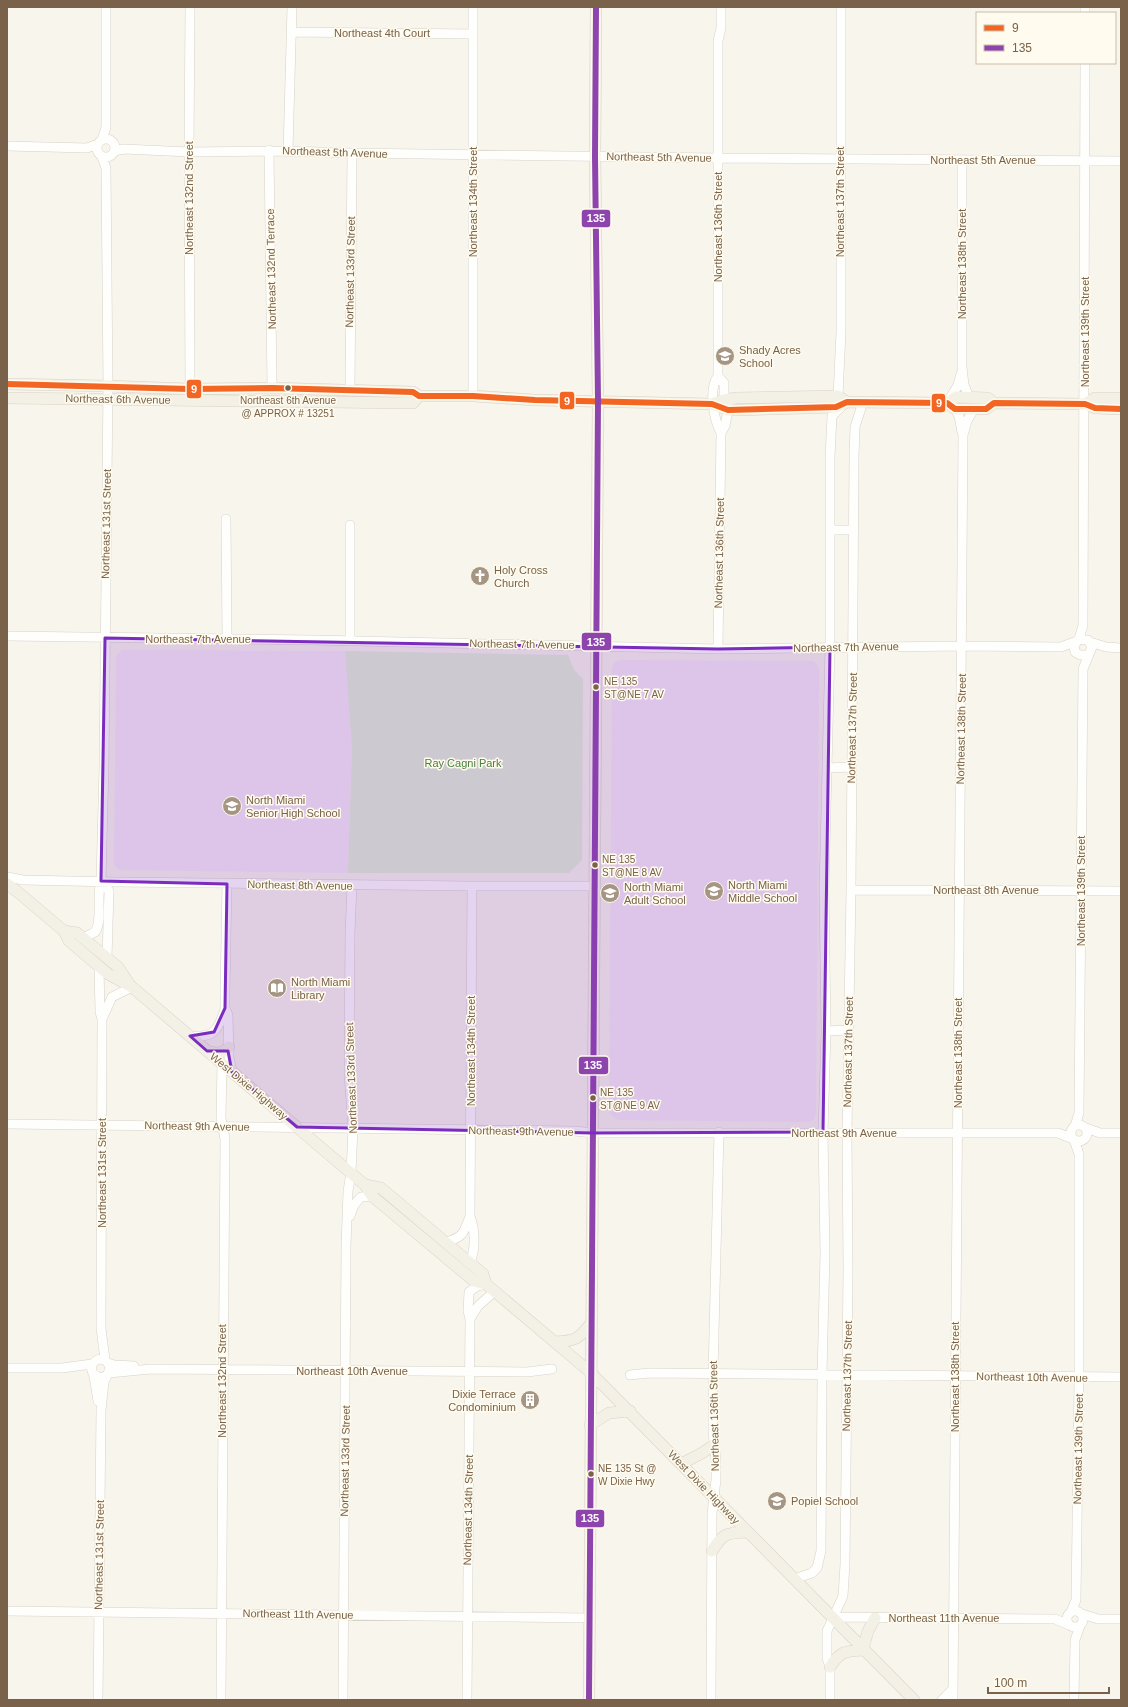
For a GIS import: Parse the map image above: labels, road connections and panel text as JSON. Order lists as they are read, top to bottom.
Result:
{
  "streets": {
    "main road": ["Northeast 6th Avenue", "West Dixie Highway"],
    "street": [
      "Northeast 4th Court",
      "Northeast 5th Avenue",
      "Northeast 132nd Street",
      "Northeast 134th Street",
      "Northeast 137th Street",
      "Northeast 136th Street",
      "Northeast 138th Street",
      "Northeast 132nd Terrace",
      "Northeast 133rd Street",
      "Northeast 139th Street",
      "Northeast 131st Street",
      "Northeast 7th Avenue",
      "Northeast 8th Avenue",
      "Northeast 9th Avenue",
      "Northeast 10th Avenue",
      "Northeast 11th Avenue"
    ]
  },
  "crossings": [
    ["Northeast 4th Court", "Northeast 134th Street"],
    ["Northeast 5th Avenue", "Northeast 132nd Street"],
    ["Northeast 5th Avenue", "Northeast 134th Street"],
    ["Northeast 5th Avenue", "Northeast 137th Street"],
    ["Northeast 5th Avenue", "Northeast 136th Street"],
    ["Northeast 5th Avenue", "Northeast 138th Street"],
    ["Northeast 5th Avenue", "Northeast 132nd Terrace"],
    ["Northeast 5th Avenue", "Northeast 133rd Street"],
    ["Northeast 5th Avenue", "Northeast 139th Street"],
    ["Northeast 5th Avenue", "Northeast 131st Street"],
    ["Northeast 132nd Street", "Northeast 6th Avenue"],
    ["Northeast 132nd Street", "West Dixie Highway"],
    ["Northeast 132nd Street", "Northeast 9th Avenue"],
    ["Northeast 132nd Street", "Northeast 10th Avenue"],
    ["Northeast 132nd Street", "Northeast 11th Avenue"],
    ["Northeast 134th Street", "Northeast 6th Avenue"],
    ["Northeast 134th Street", "Northeast 8th Avenue"],
    ["Northeast 134th Street", "West Dixie Highway"],
    ["Northeast 134th Street", "Northeast 9th Avenue"],
    ["Northeast 134th Street", "Northeast 10th Avenue"],
    ["Northeast 134th Street", "Northeast 11th Avenue"],
    ["Northeast 137th Street", "Northeast 6th Avenue"],
    ["Northeast 137th Street", "Northeast 7th Avenue"],
    ["Northeast 137th Street", "Northeast 8th Avenue"],
    ["Northeast 137th Street", "West Dixie Highway"],
    ["Northeast 137th Street", "Northeast 9th Avenue"],
    ["Northeast 137th Street", "Northeast 10th Avenue"],
    ["Northeast 137th Street", "Northeast 11th Avenue"],
    ["Northeast 136th Street", "Northeast 6th Avenue"],
    ["Northeast 136th Street", "Northeast 7th Avenue"],
    ["Northeast 136th Street", "West Dixie Highway"],
    ["Northeast 136th Street", "Northeast 9th Avenue"],
    ["Northeast 136th Street", "Northeast 10th Avenue"],
    ["Northeast 138th Street", "Northeast 6th Avenue"],
    ["Northeast 138th Street", "Northeast 7th Avenue"],
    ["Northeast 138th Street", "Northeast 8th Avenue"],
    ["Northeast 138th Street", "Northeast 9th Avenue"],
    ["Northeast 138th Street", "Northeast 10th Avenue"],
    ["Northeast 138th Street", "Northeast 11th Avenue"],
    ["Northeast 132nd Terrace", "Northeast 6th Avenue"],
    ["Northeast 133rd Street", "Northeast 6th Avenue"],
    ["Northeast 133rd Street", "Northeast 8th Avenue"],
    ["Northeast 133rd Street", "West Dixie Highway"],
    ["Northeast 133rd Street", "Northeast 9th Avenue"],
    ["Northeast 133rd Street", "Northeast 10th Avenue"],
    ["Northeast 133rd Street", "Northeast 11th Avenue"],
    ["Northeast 139th Street", "Northeast 6th Avenue"],
    ["Northeast 139th Street", "Northeast 7th Avenue"],
    ["Northeast 139th Street", "Northeast 8th Avenue"],
    ["Northeast 139th Street", "Northeast 9th Avenue"],
    ["Northeast 139th Street", "Northeast 10th Avenue"],
    ["Northeast 139th Street", "Northeast 11th Avenue"],
    ["Northeast 6th Avenue", "Northeast 131st Street"],
    ["Northeast 131st Street", "Northeast 7th Avenue"],
    ["Northeast 131st Street", "Northeast 8th Avenue"],
    ["Northeast 131st Street", "West Dixie Highway"],
    ["Northeast 131st Street", "Northeast 9th Avenue"],
    ["Northeast 131st Street", "Northeast 10th Avenue"],
    ["Northeast 131st Street", "Northeast 11th Avenue"],
    ["West Dixie Highway", "Northeast 9th Avenue"],
    ["West Dixie Highway", "Northeast 11th Avenue"]
  ],
  "parks": ["Ray Cagni Park"],
  "places": {
    "school or university": [
      "Shady Acres School",
      "North Miami Senior High School",
      "North Miami Middle School",
      "North Miami Adult School",
      "Popiel School"
    ],
    "other": [
      "Northeast 6th Avenue @ APPROX # 13251",
      "NE 135 ST@NE 7 AV",
      "NE 135 ST@NE 8 AV",
      "NE 135 ST@NE 9 AV",
      "NE 135 St @ W Dixie Hwy"
    ],
    "church": ["Holy Cross Church"],
    "library": ["North Miami Library"],
    "building": ["Dixie Terrace Condominium"]
  },
  "lines": ["transit line 135", "transit line 9"],
  "legend": ["9", "135"],
  "scale_bar": "100 m"
}
